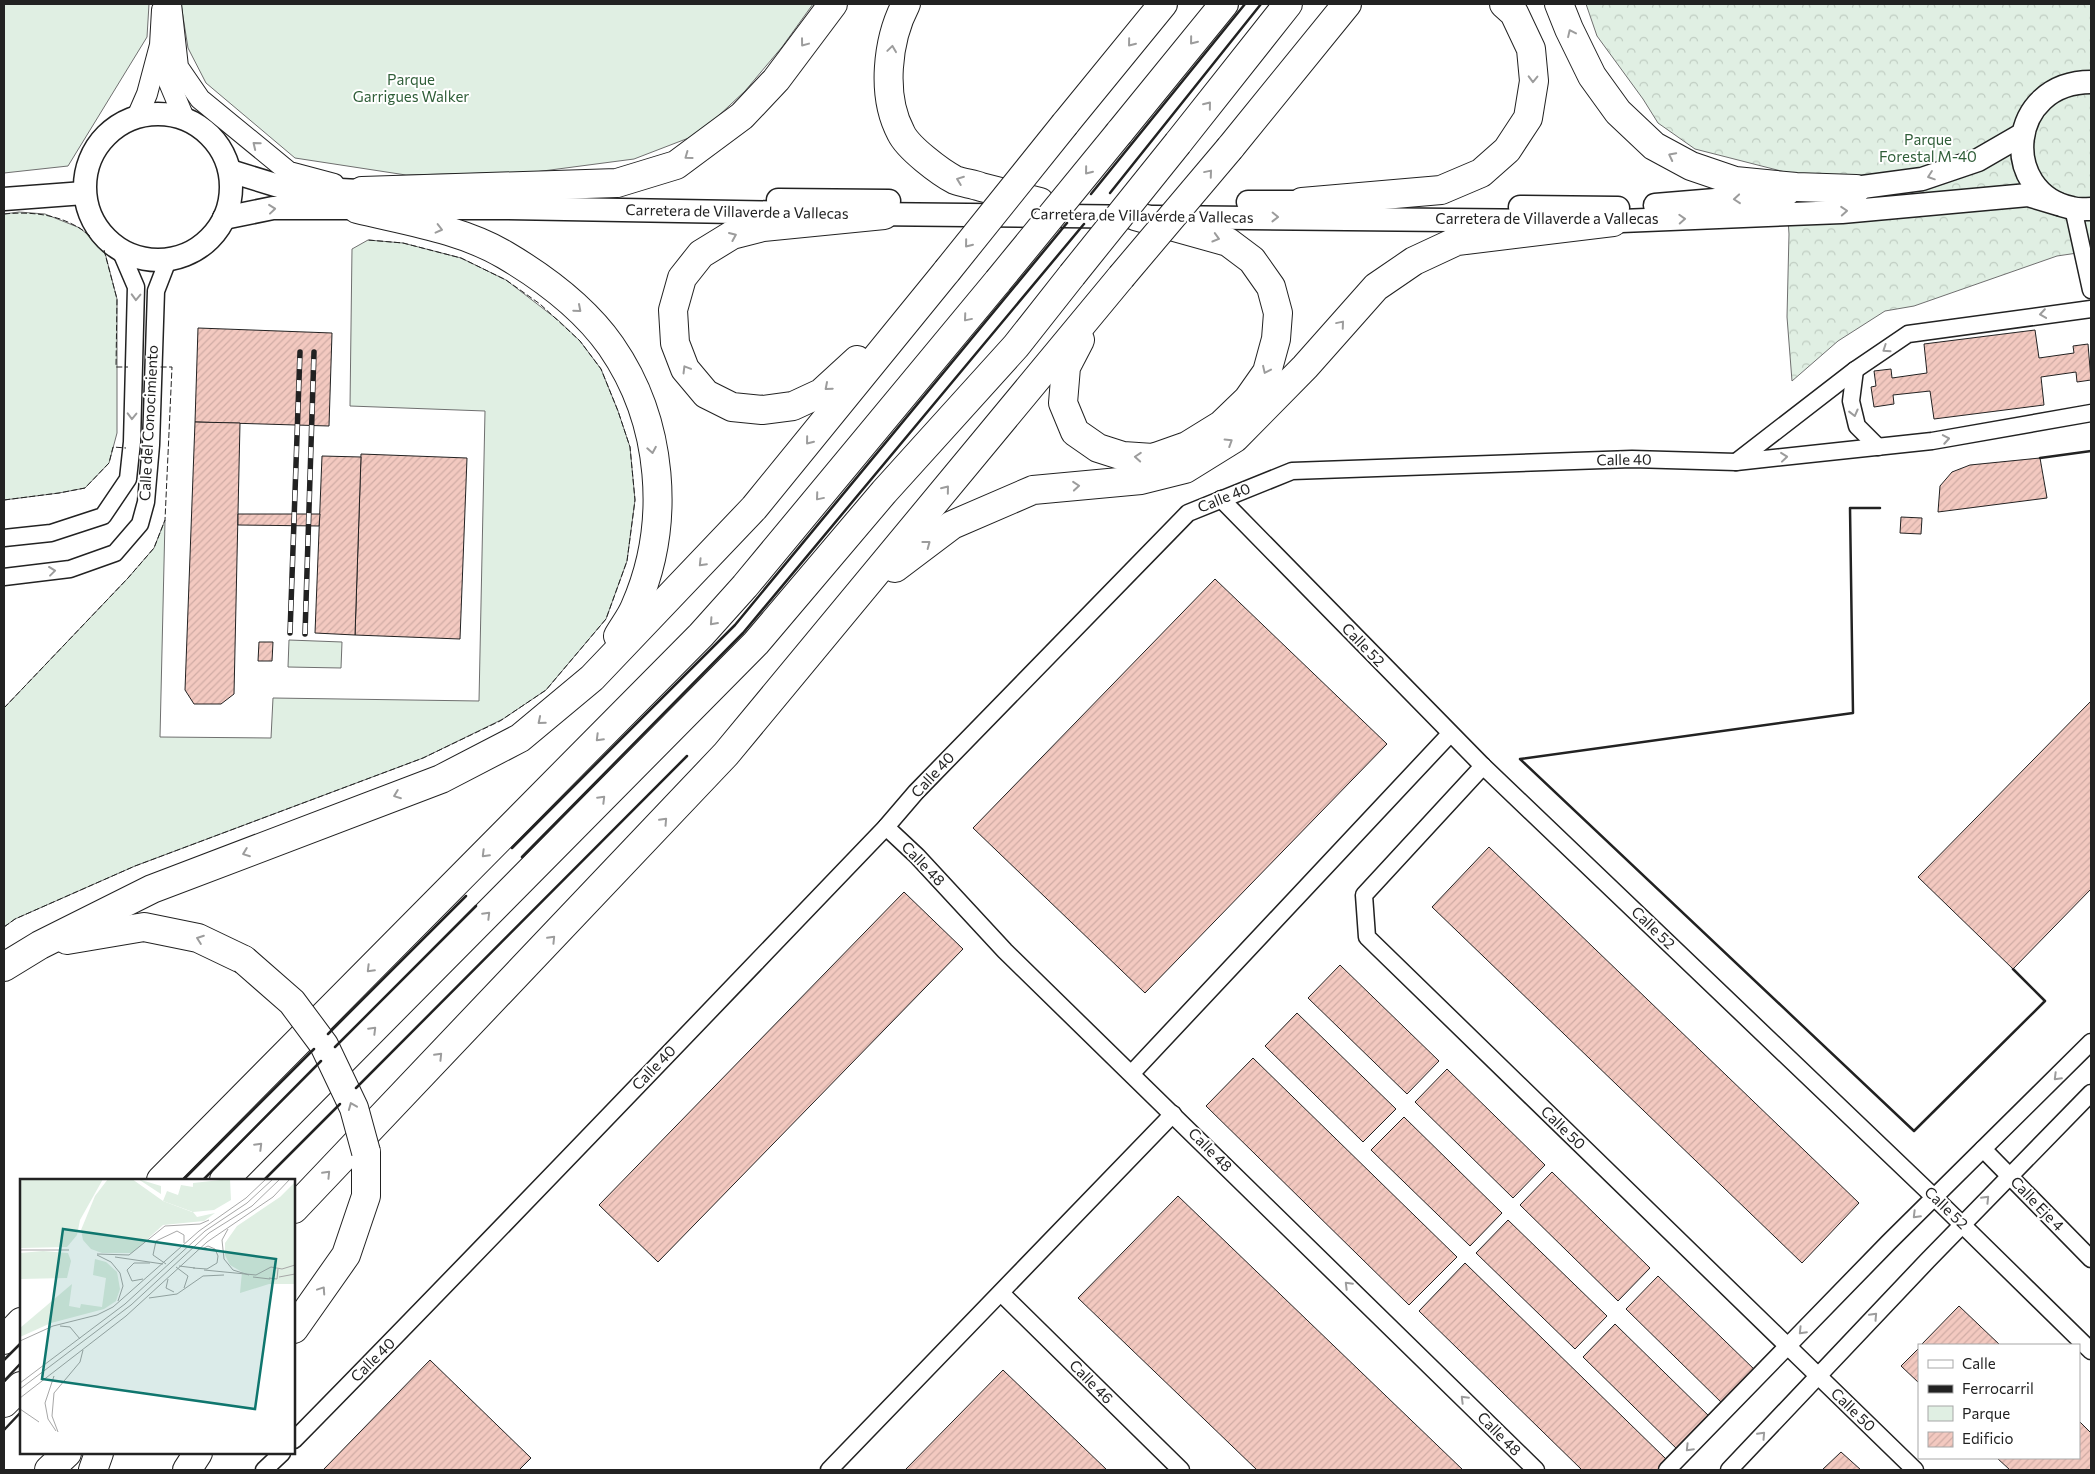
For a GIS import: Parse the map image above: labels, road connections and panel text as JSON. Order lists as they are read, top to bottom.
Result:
{
  "streets": {
    "main road": ["Carretera de Villaverde a Vallecas"],
    "street": [
      "Calle del Conocimiento",
      "Calle 40",
      "Calle 52",
      "Calle 48",
      "Calle 50",
      "Calle Eje 4",
      "Calle 46"
    ]
  },
  "crossings": [
    ["Carretera de Villaverde a Vallecas", "Calle del Conocimiento"],
    ["Calle 40", "Calle 52"],
    ["Calle 40", "Calle 48"],
    ["Calle 52", "Calle 50"]
  ],
  "one_way": ["Calle 48"],
  "parks": ["Parque Garrigues Walker", "Parque Forestal M-40"],
  "legend": [
    "Calle",
    "Ferrocarril",
    "Parque",
    "Edificio"
  ]
}
